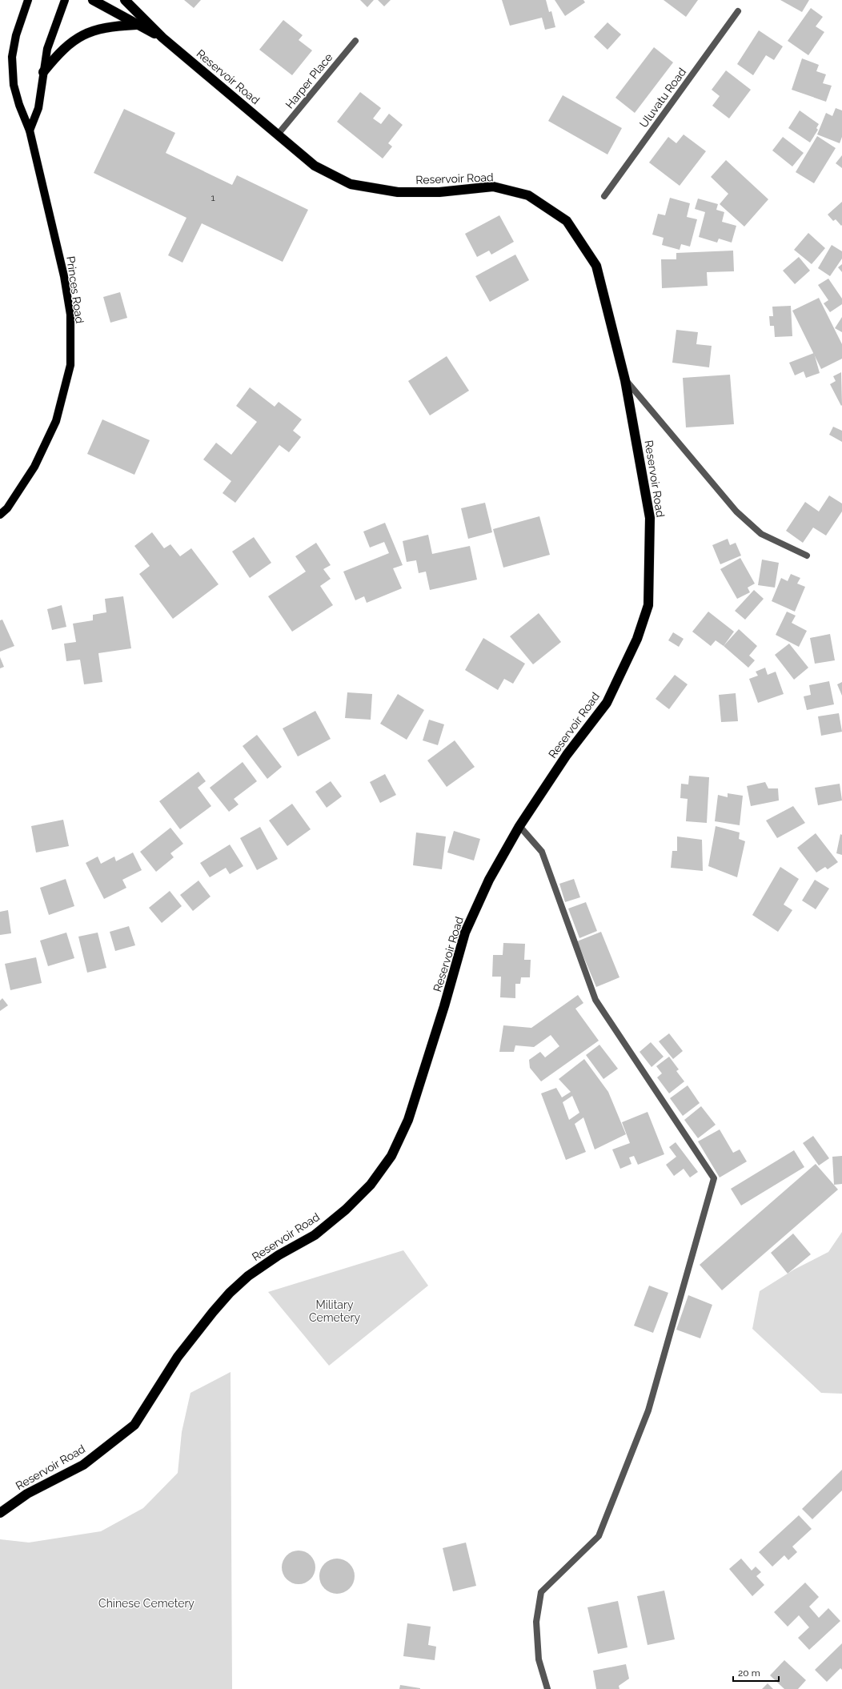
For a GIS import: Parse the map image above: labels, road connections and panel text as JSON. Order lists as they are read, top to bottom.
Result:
{
  "streets": {
    "highway": ["Reservoir Road"],
    "main road": ["Princes Road"],
    "street": ["Harper Place", "Uluvatu Road"]
  },
  "crossings": [
    ["Reservoir Road", "Harper Place"]
  ],
  "parks": ["Military Cemetery", "Chinese Cemetery"],
  "house_numbers": ["1"],
  "scale_bar": "20 m"
}
